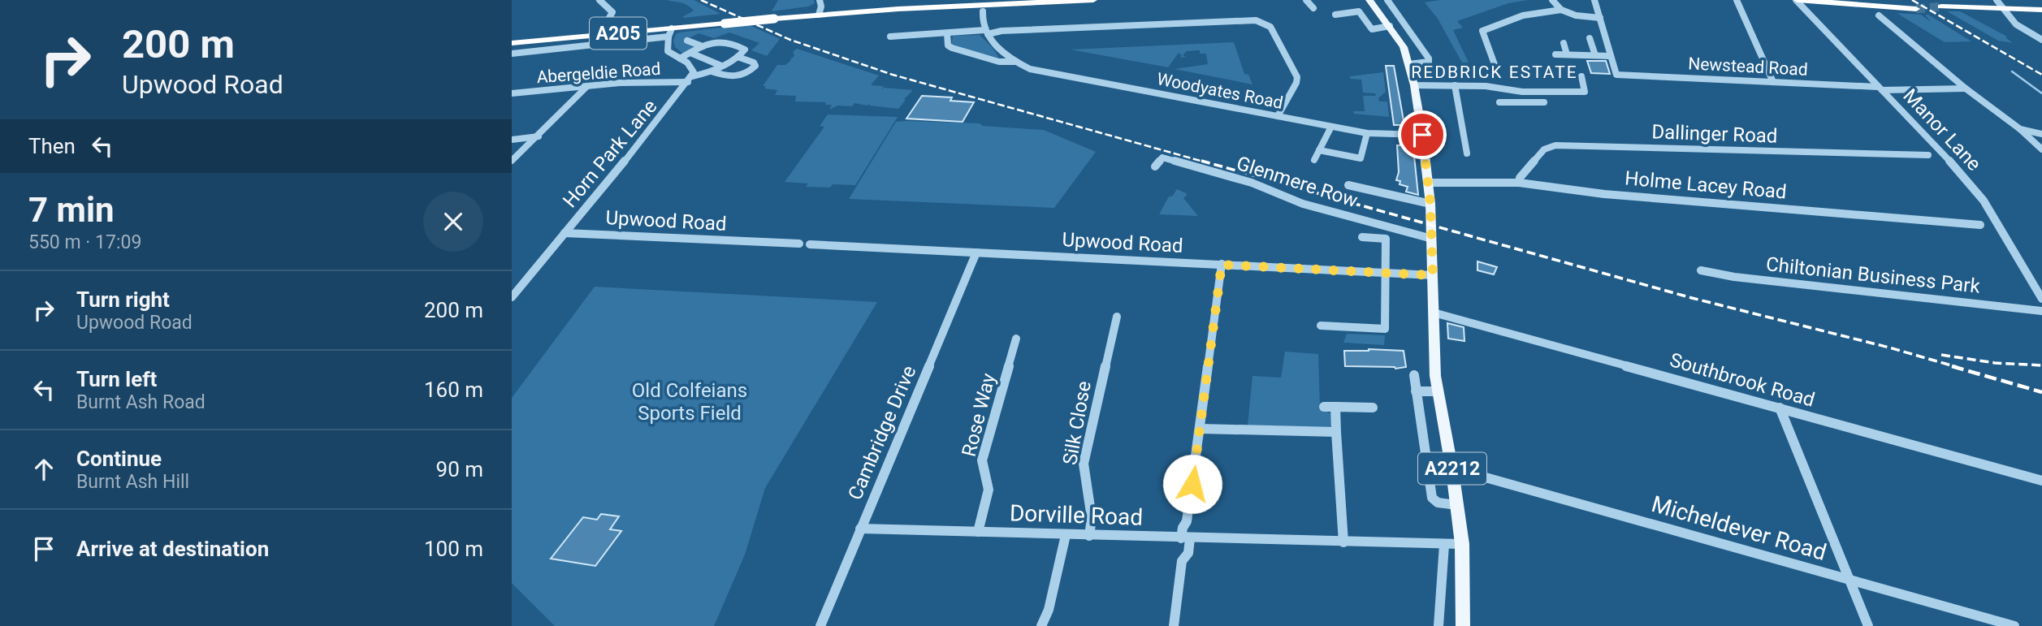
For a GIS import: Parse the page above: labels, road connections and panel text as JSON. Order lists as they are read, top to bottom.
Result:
{
  "streets": {
    "highway": ["A205"],
    "main road": ["A2212"],
    "street": [
      "Newstead Road",
      "Abergeldie Road",
      "Woodyates Road",
      "Manor Lane",
      "Dallinger Road",
      "Horn Park Lane",
      "Glenmere Row",
      "Holme Lacey Road",
      "Upwood Road",
      "Chiltonian Business Park",
      "Southbrook Road",
      "Rose Way",
      "Silk Close",
      "Cambridge Drive",
      "Dorville Road",
      "Micheldever Road"
    ]
  },
  "crossings": [
    ["Newstead Road", "Manor Lane"],
    ["Abergeldie Road", "Horn Park Lane"],
    ["Woodyates Road", "A2212"],
    ["Dallinger Road", "Holme Lacey Road"],
    ["Horn Park Lane", "Upwood Road"],
    ["Glenmere Row", "A2212"],
    ["Holme Lacey Road", "A2212"],
    ["Upwood Road", "Cambridge Drive"],
    ["Upwood Road", "A2212"],
    ["Southbrook Road", "A2212"],
    ["Rose Way", "Dorville Road"],
    ["Silk Close", "Dorville Road"],
    ["Cambridge Drive", "Dorville Road"],
    ["A2212", "Dorville Road"],
    ["A2212", "Micheldever Road"]
  ],
  "districts": ["REDBRICK ESTATE"],
  "parks": ["Old Colfeians Sports Field"],
  "page": {
    "turn": ["200 m", "Upwood Road"],
    "then": "Then",
    "heading": ["7 min", "550 m · 17:09"],
    "list": [
      {
        "name": "Turn right",
        "note": "Upwood Road",
        "value": "200 m"
      },
      {
        "name": "Turn left",
        "note": "Burnt Ash Road",
        "value": "160 m"
      },
      {
        "name": "Continue",
        "note": "Burnt Ash Hill",
        "value": "90 m"
      },
      {
        "name": "Arrive at destination",
        "value": "100 m"
      }
    ]
  }
}
